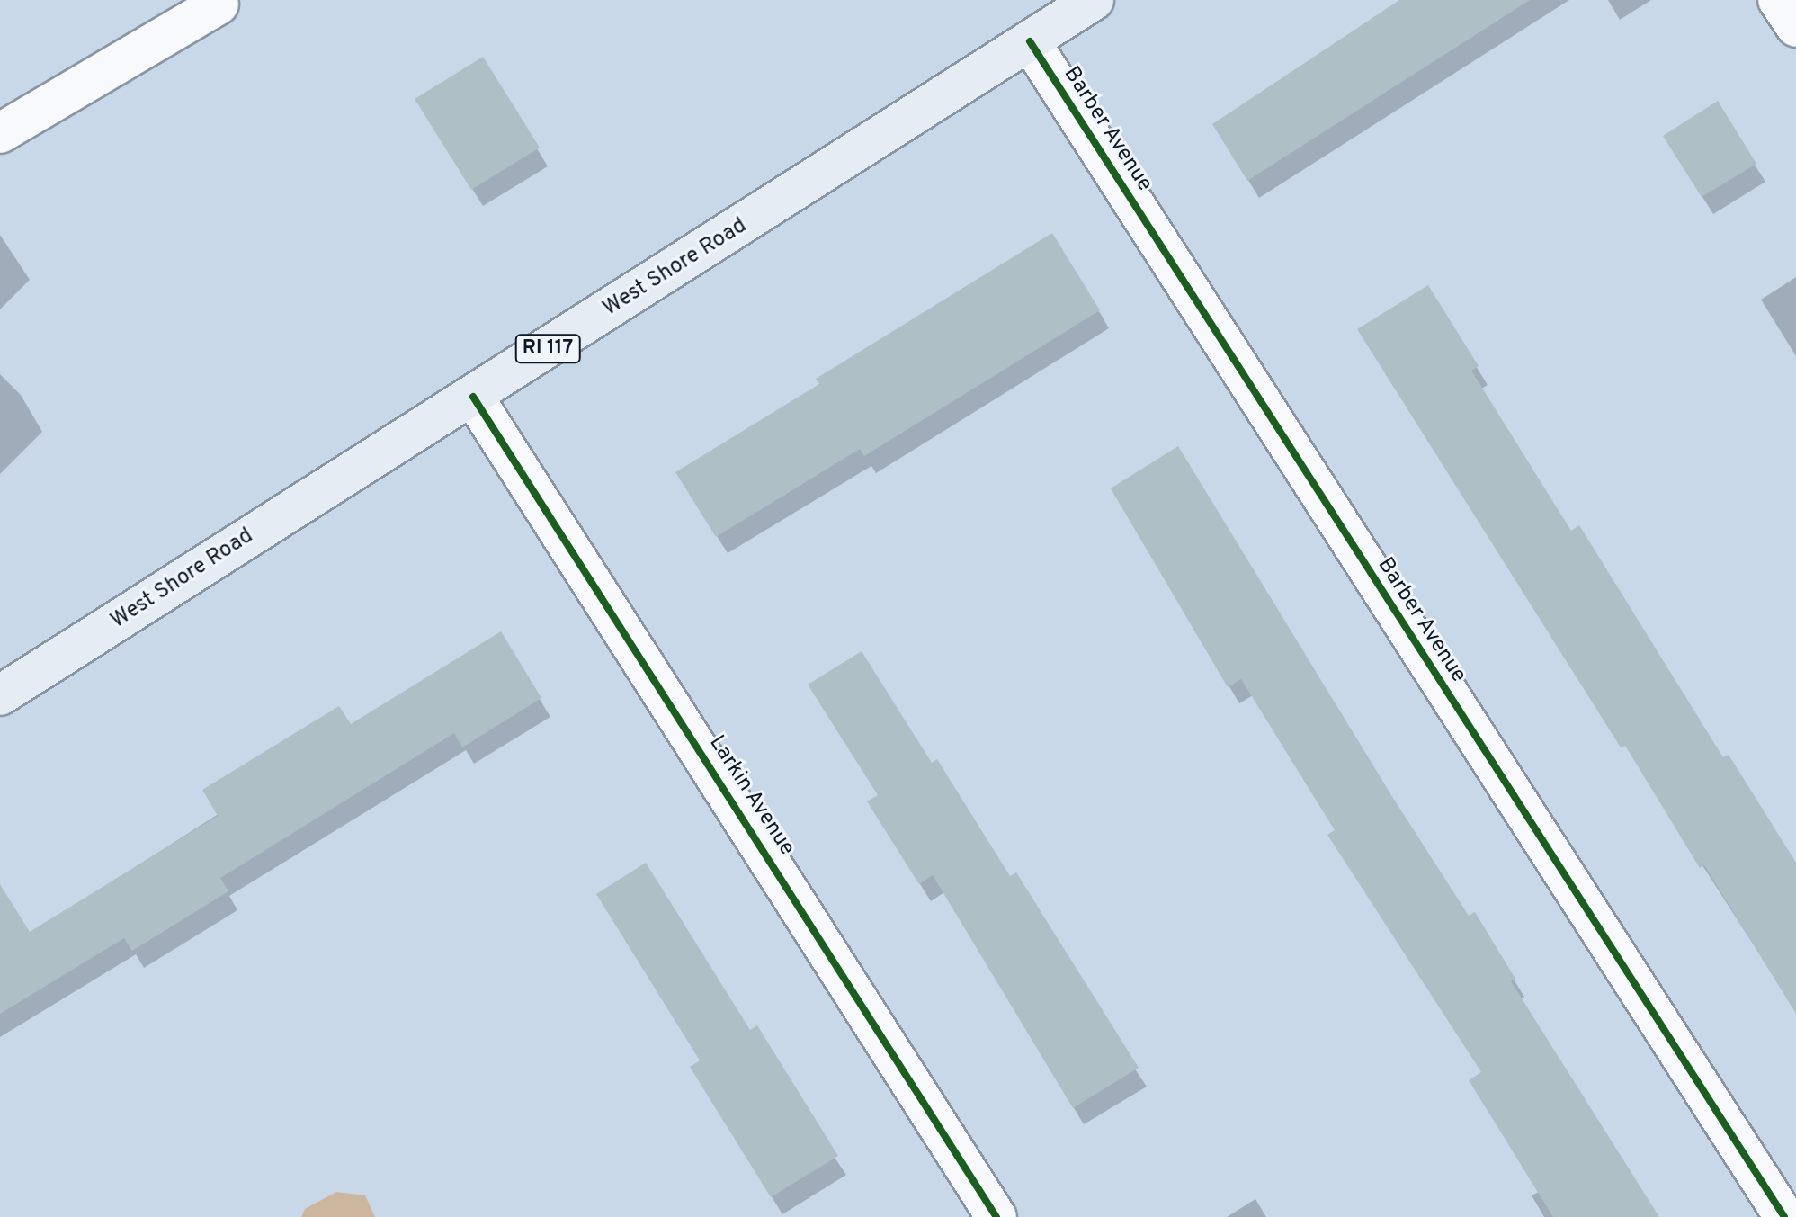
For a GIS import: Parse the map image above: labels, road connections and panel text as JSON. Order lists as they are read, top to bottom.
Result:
{
  "streets": {
    "main road": ["West Shore Road", "RI 117"],
    "street": ["Barber Avenue", "Larkin Avenue"]
  },
  "crossings": [
    ["Barber Avenue", "West Shore Road"],
    ["West Shore Road", "Larkin Avenue"]
  ]
}
